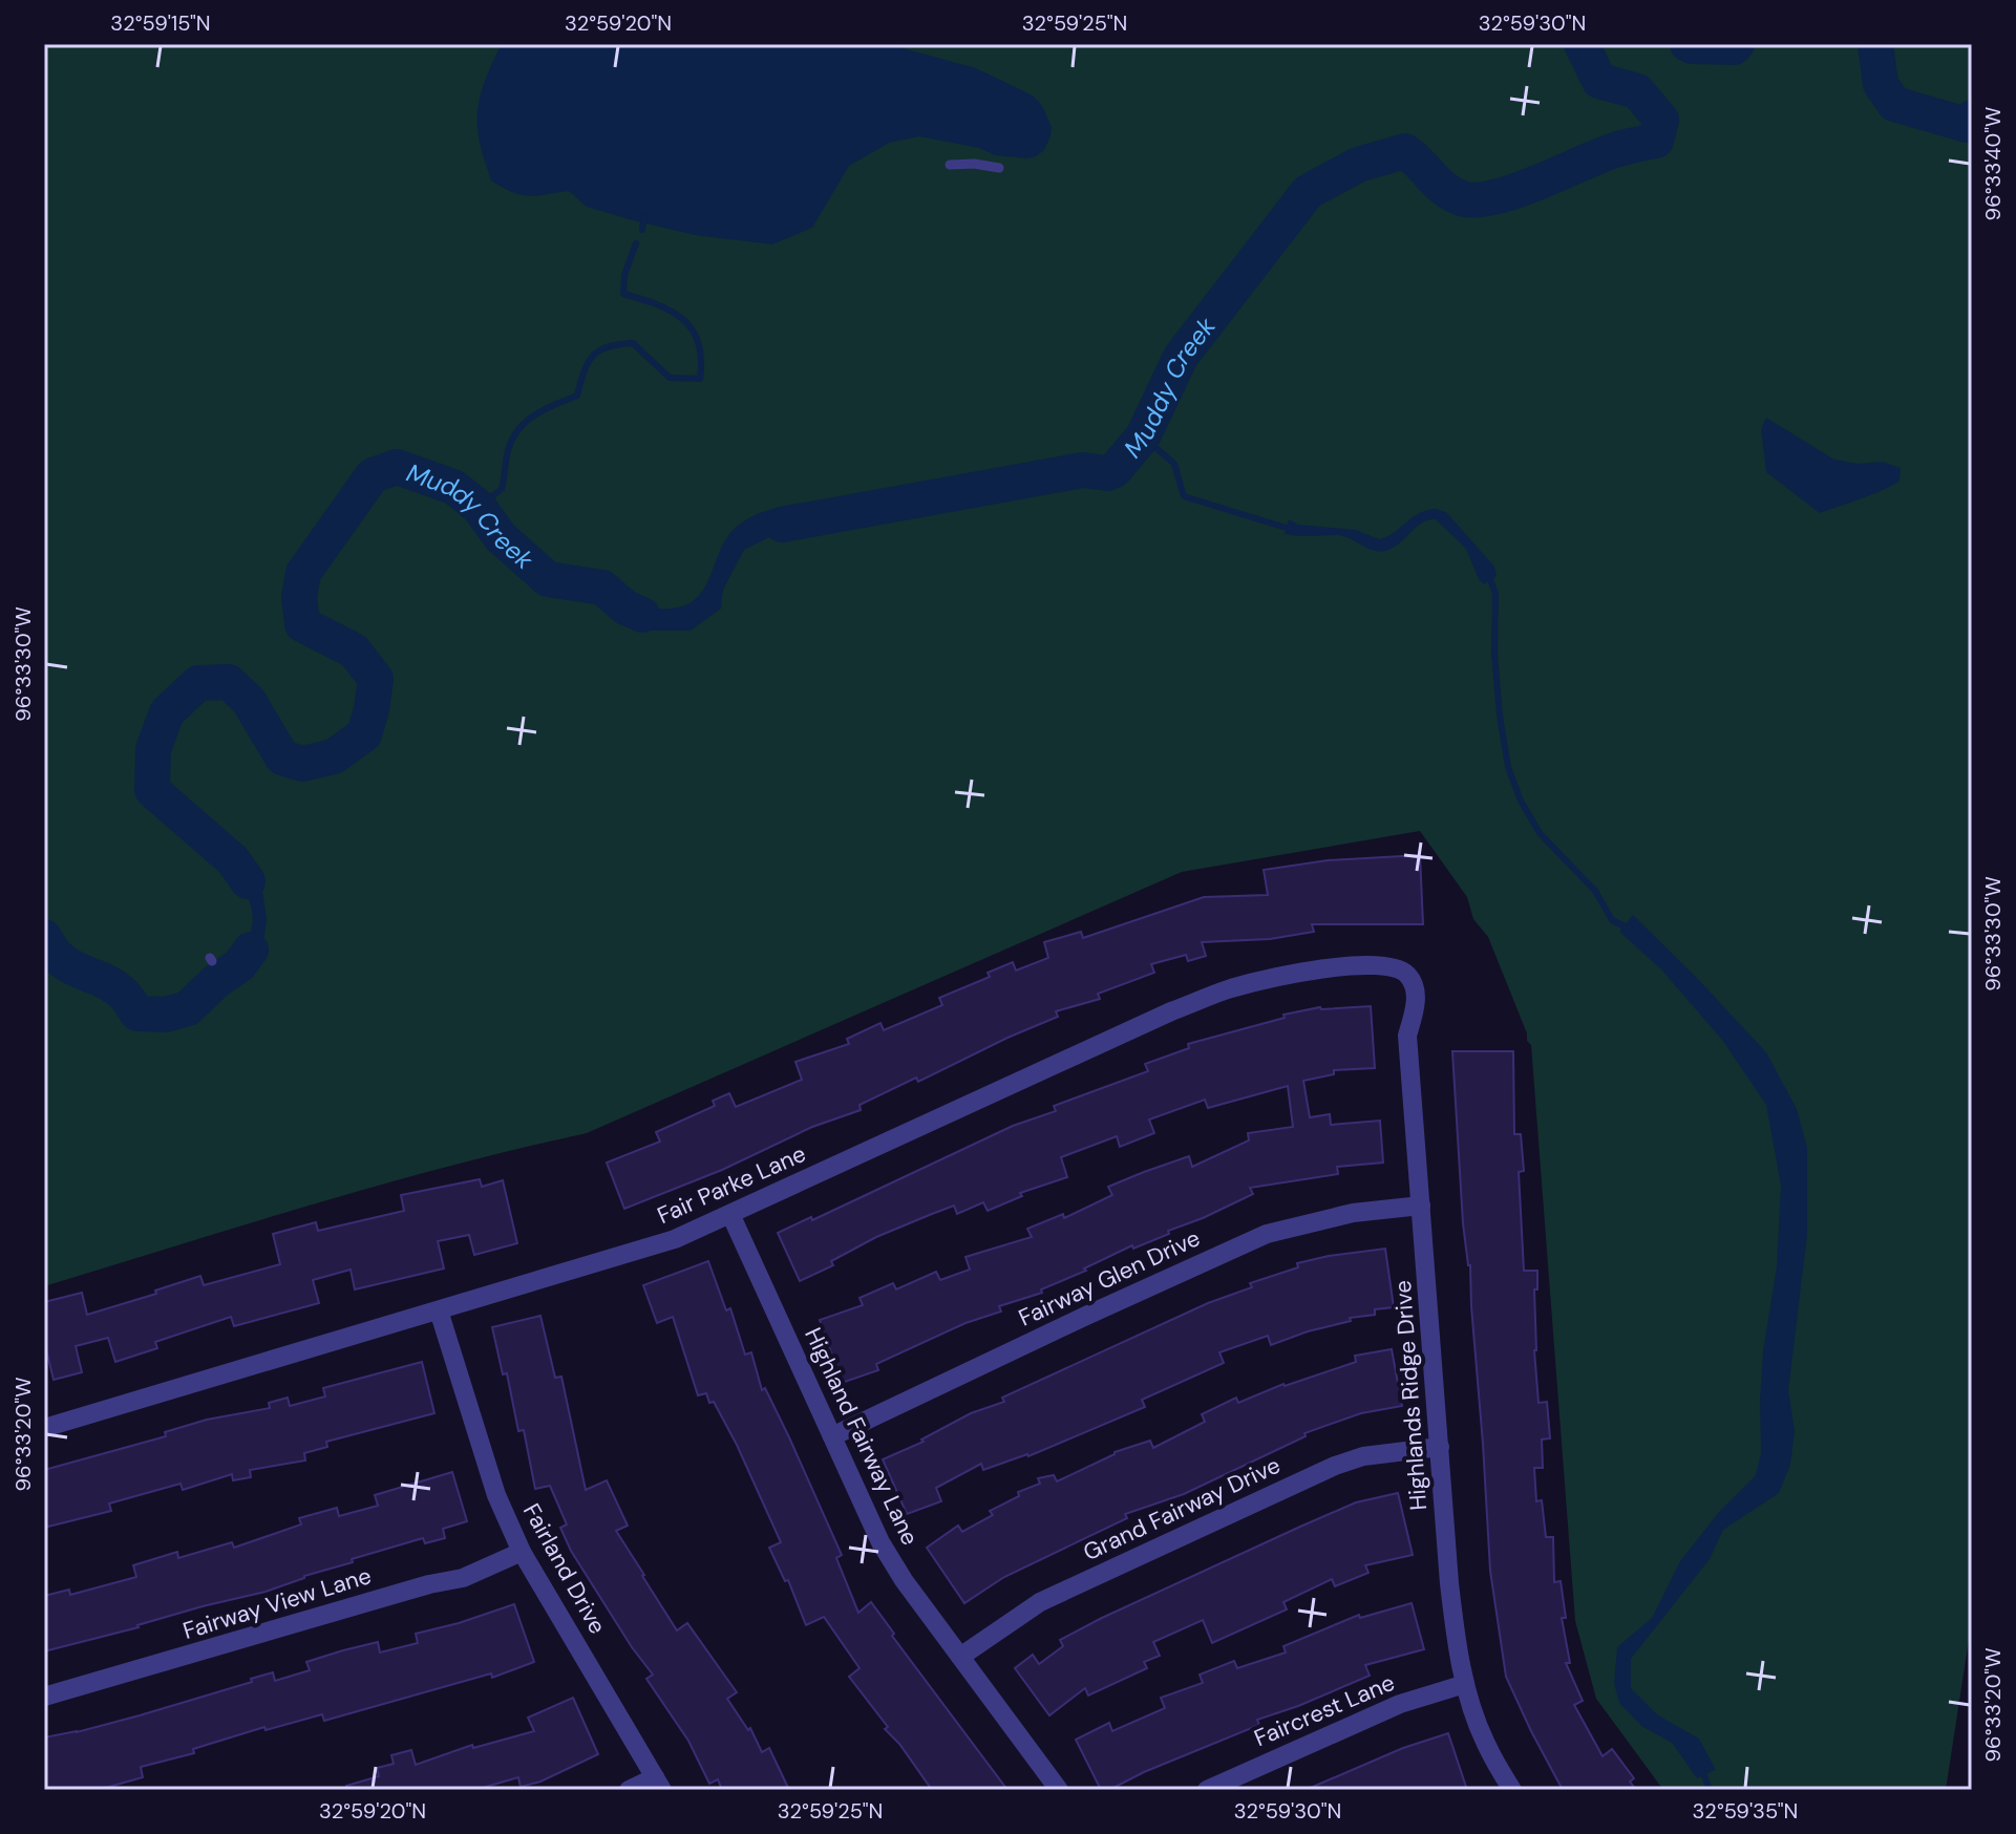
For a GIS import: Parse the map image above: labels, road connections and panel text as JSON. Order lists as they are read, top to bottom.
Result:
{
  "streets": {
    "street": [
      "Fair Parke Lane",
      "Fairway Glen Drive",
      "Highlands Ridge Drive",
      "Highland Fairway Lane",
      "Grand Fairway Drive",
      "Fairland Drive",
      "Fairway View Lane",
      "Faircrest Lane"
    ]
  },
  "crossings": [
    ["Fair Parke Lane", "Highlands Ridge Drive"],
    ["Fair Parke Lane", "Highland Fairway Lane"],
    ["Fair Parke Lane", "Fairland Drive"],
    ["Fairway Glen Drive", "Highlands Ridge Drive"],
    ["Fairway Glen Drive", "Highland Fairway Lane"],
    ["Highlands Ridge Drive", "Grand Fairway Drive"],
    ["Highlands Ridge Drive", "Faircrest Lane"],
    ["Highland Fairway Lane", "Grand Fairway Drive"],
    ["Fairland Drive", "Fairway View Lane"]
  ],
  "water": ["Muddy Creek"],
  "coordinates": [
    "32°59'15\"N",
    "32°59'20\"N",
    "32°59'25\"N",
    "32°59'30\"N",
    "96°33'40\"W",
    "96°33'30\"W",
    "96°33'20\"W",
    "32°59'35\"N"
  ]
}
